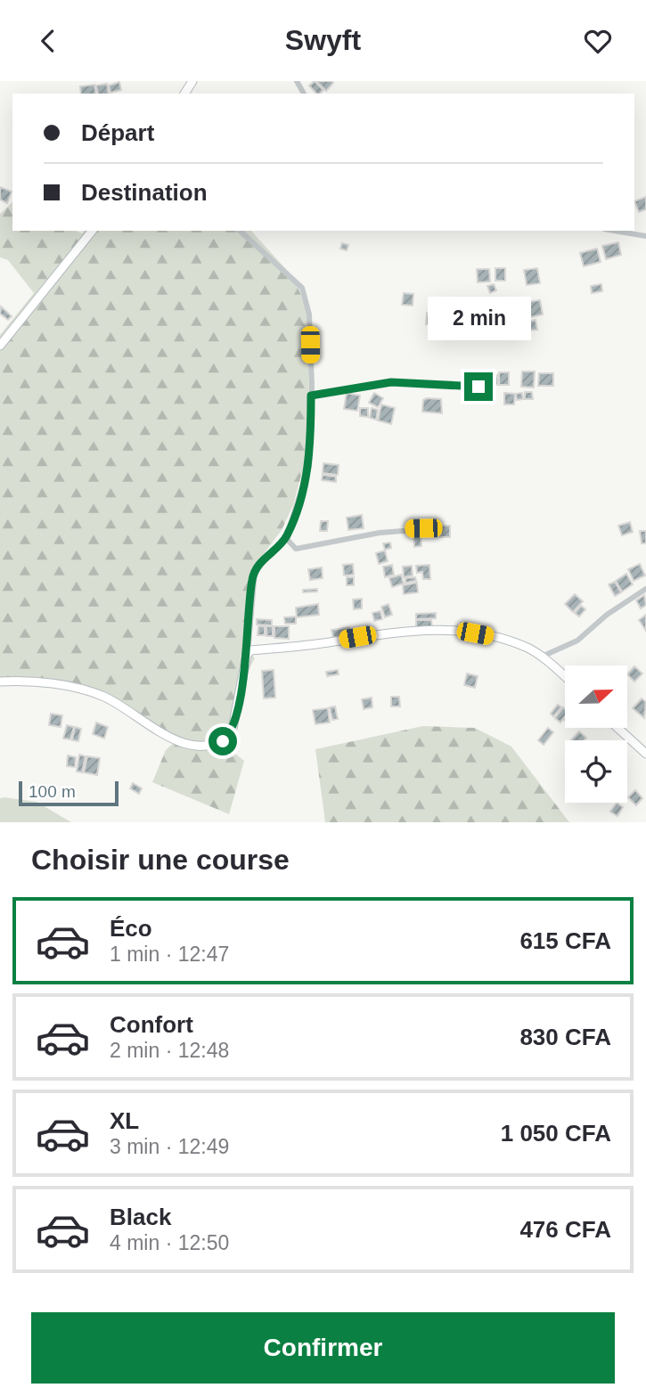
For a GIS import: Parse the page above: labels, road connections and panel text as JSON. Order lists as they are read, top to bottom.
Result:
{
  "scale_bar": "100 m",
  "north": "right",
  "page": {
    "header": "Swyft",
    "banner": ["Départ", "Destination"],
    "bubble": "2 min",
    "scale": "100 m",
    "heading": "Choisir une course",
    "list": [
      {
        "name": "Éco",
        "note": "1 min · 12:47",
        "value": "615 CFA"
      },
      {
        "name": "Confort",
        "note": "2 min · 12:48",
        "value": "830 CFA"
      },
      {
        "name": "XL",
        "note": "3 min · 12:49",
        "value": "1 050 CFA"
      },
      {
        "name": "Black",
        "note": "4 min · 12:50",
        "value": "476 CFA"
      }
    ],
    "buttons": "Confirmer"
  }
}
